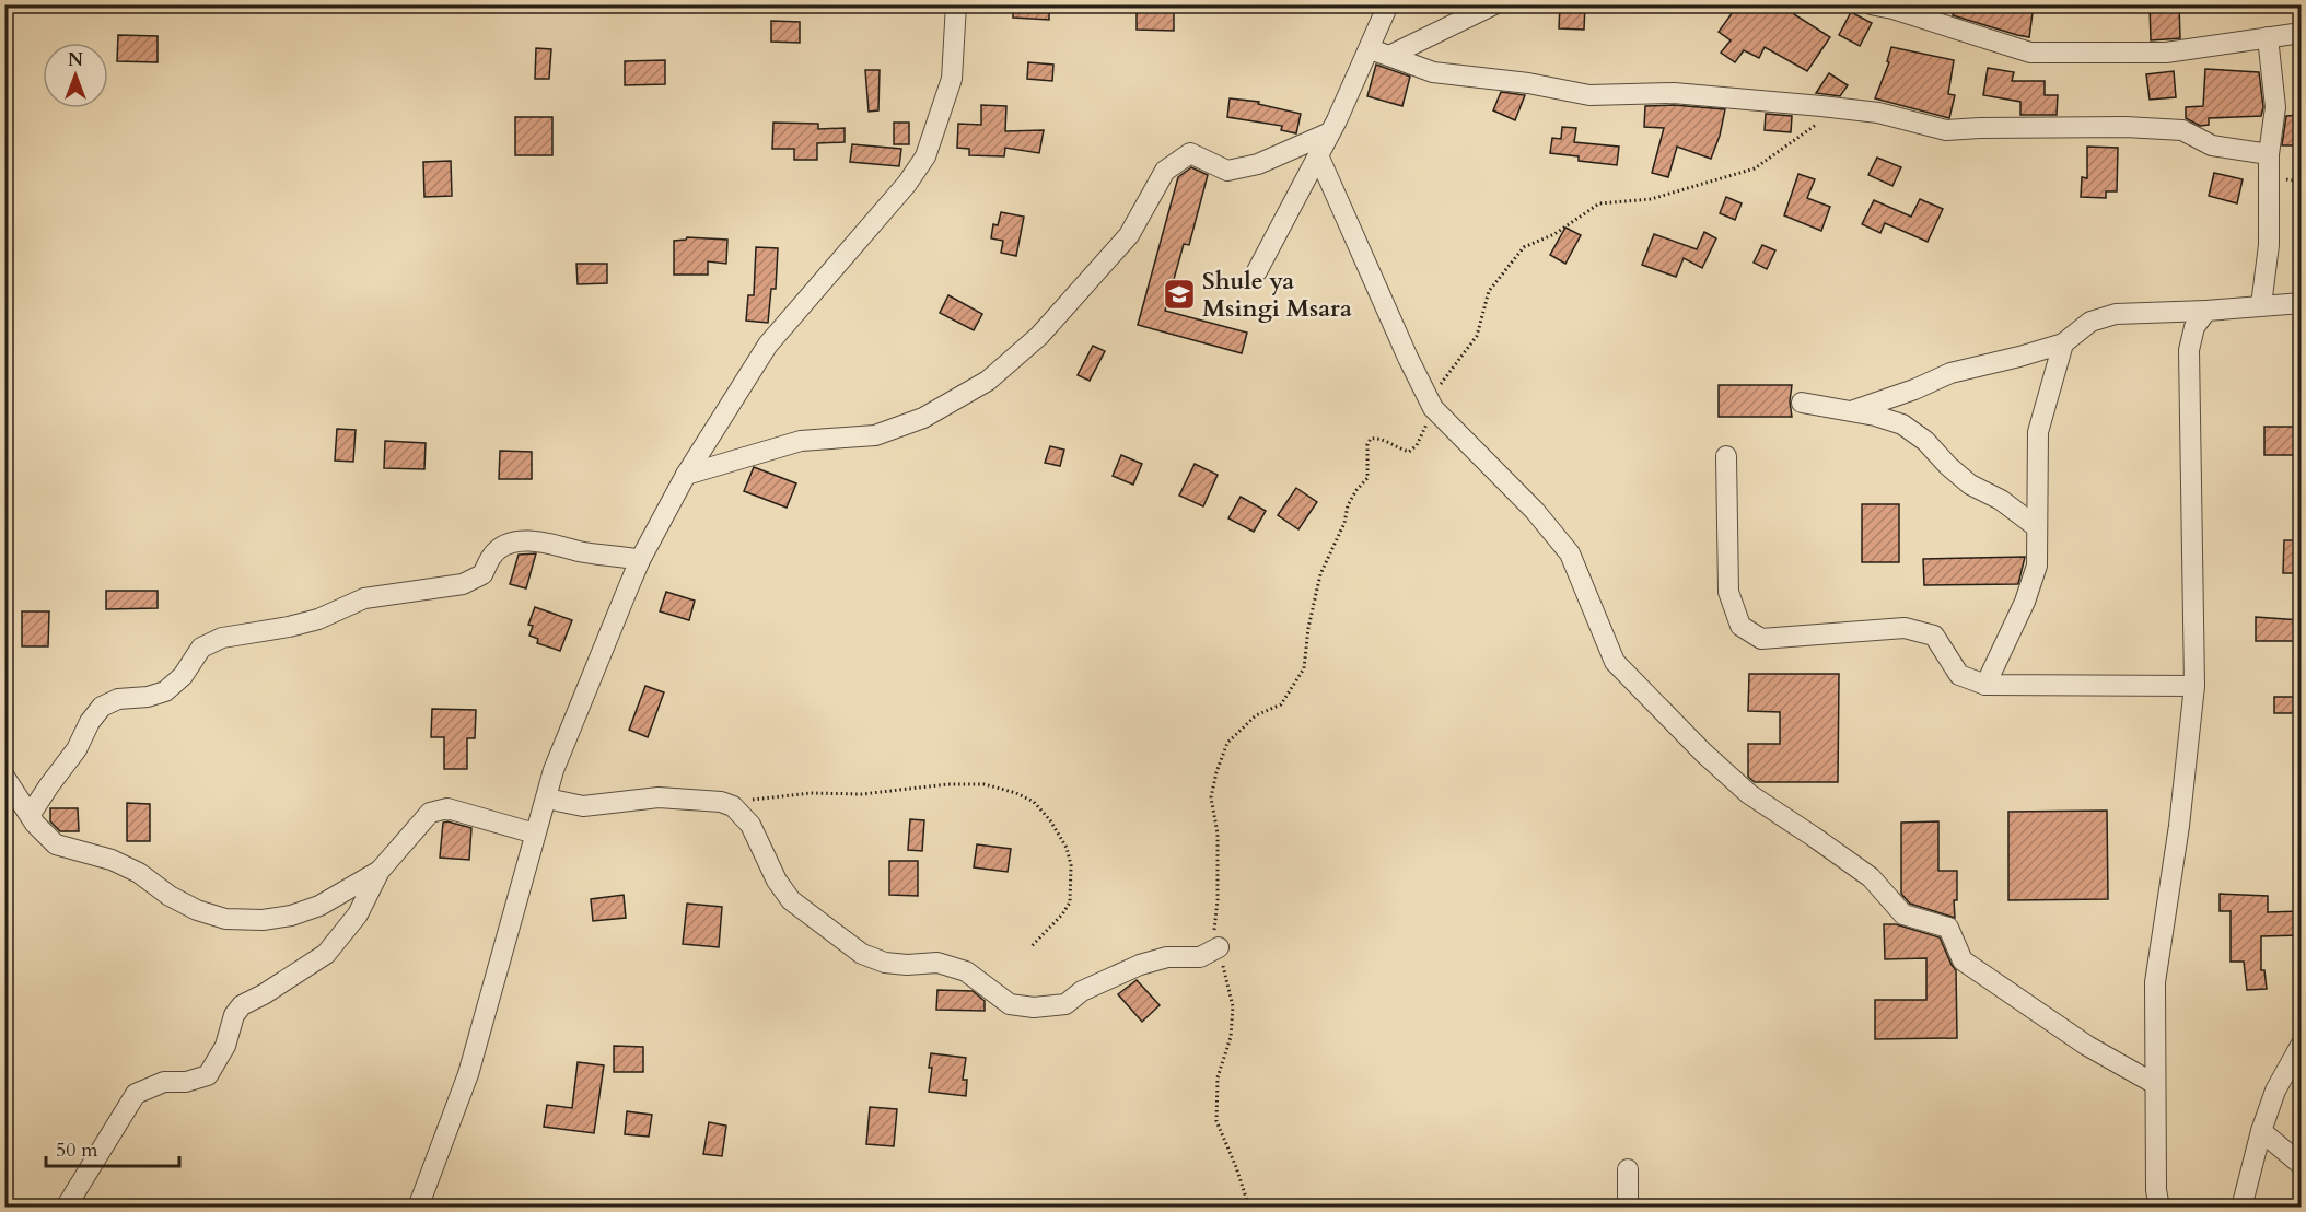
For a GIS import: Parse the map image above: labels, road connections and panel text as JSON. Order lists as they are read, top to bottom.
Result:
{
  "places": {
    "school or university": ["Shule ya Msingi Msara"]
  },
  "scale_bar": "50 m",
  "north": "top"
}
